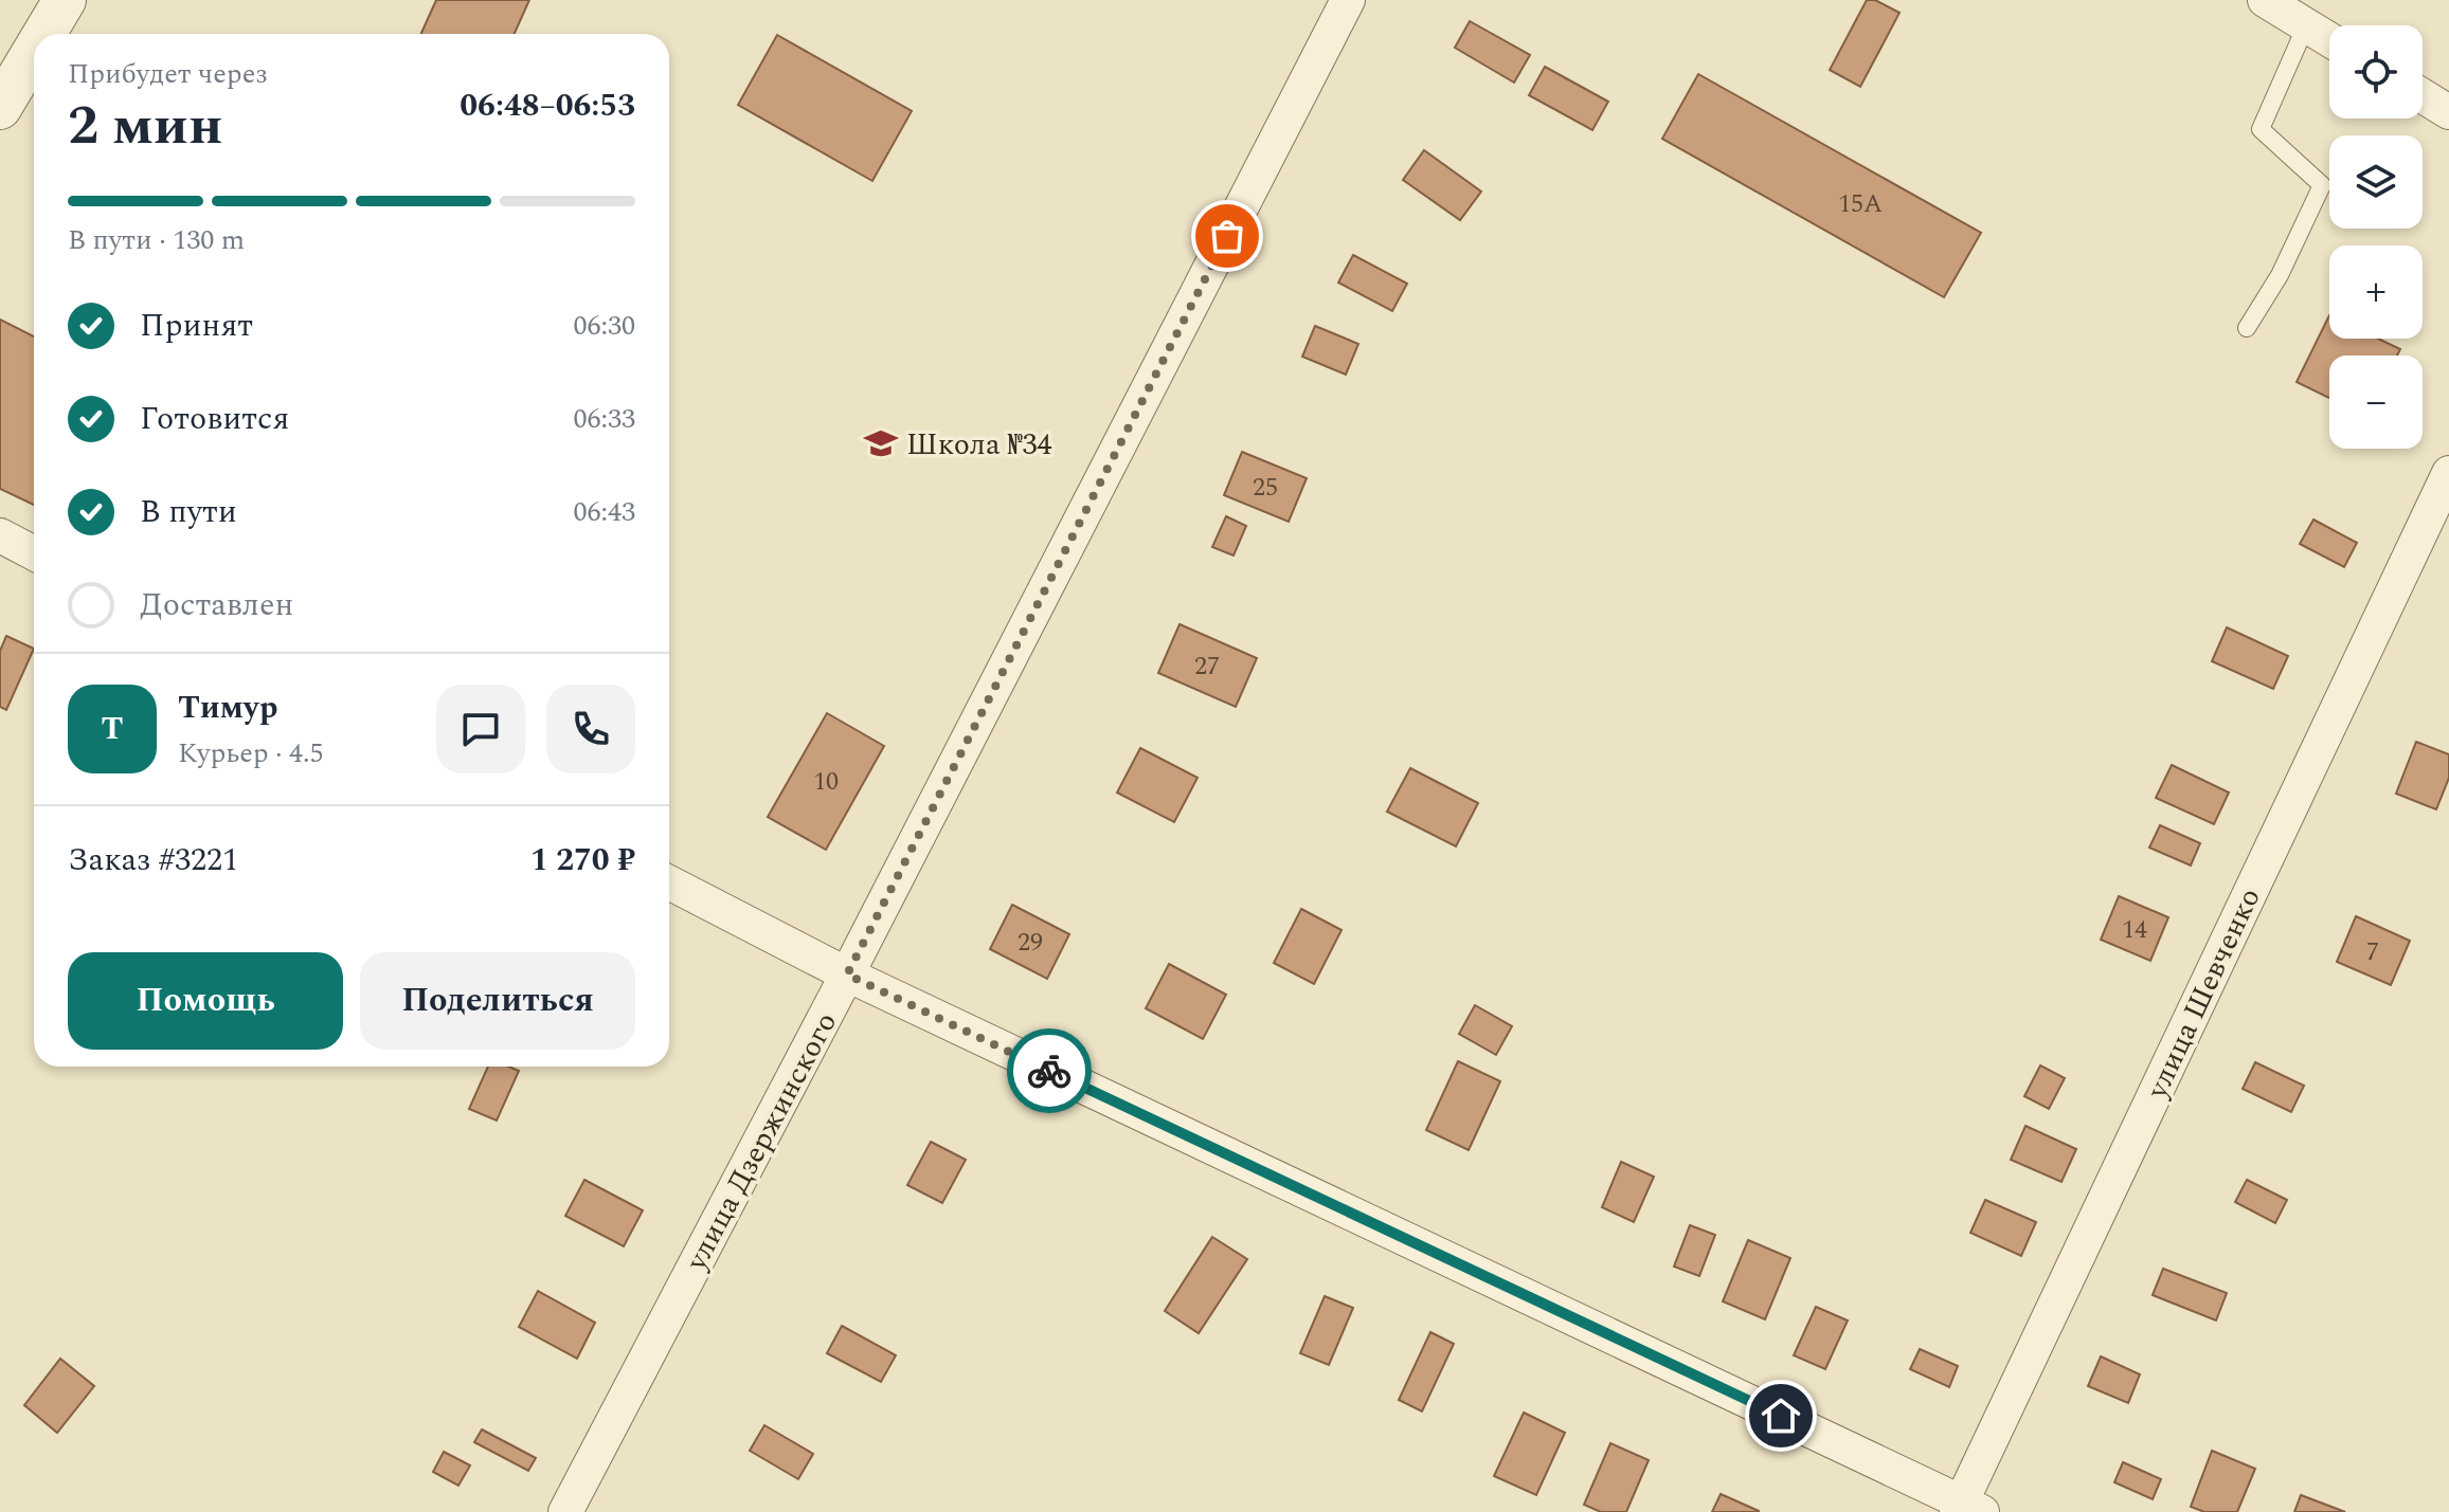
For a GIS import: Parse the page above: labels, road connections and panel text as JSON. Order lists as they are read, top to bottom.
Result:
{
  "streets": {
    "street": ["улица Шевченко", "улица Дзержинского"]
  },
  "places": {
    "school or university": ["Школа №34"]
  },
  "house_numbers": [
    "15А",
    "25",
    "27",
    "10",
    "14",
    "29",
    "7"
  ],
  "page": {
    "map_buttons": ["+", "−"],
    "heading": ["2 мин", "Прибудет через", "06:48–06:53"],
    "panel": [
      "Тимур",
      "Курьер · 4.5",
      "Заказ #3221",
      "1 270 ₽"
    ],
    "bar": "В пути · 130 m",
    "list": [
      ["Принят", "06:30"],
      ["Готовится", "06:33"],
      ["В пути", "06:43"],
      "Доставлен"
    ],
    "round": "Т",
    "buttons": ["Помощь", "Поделиться"]
  }
}
